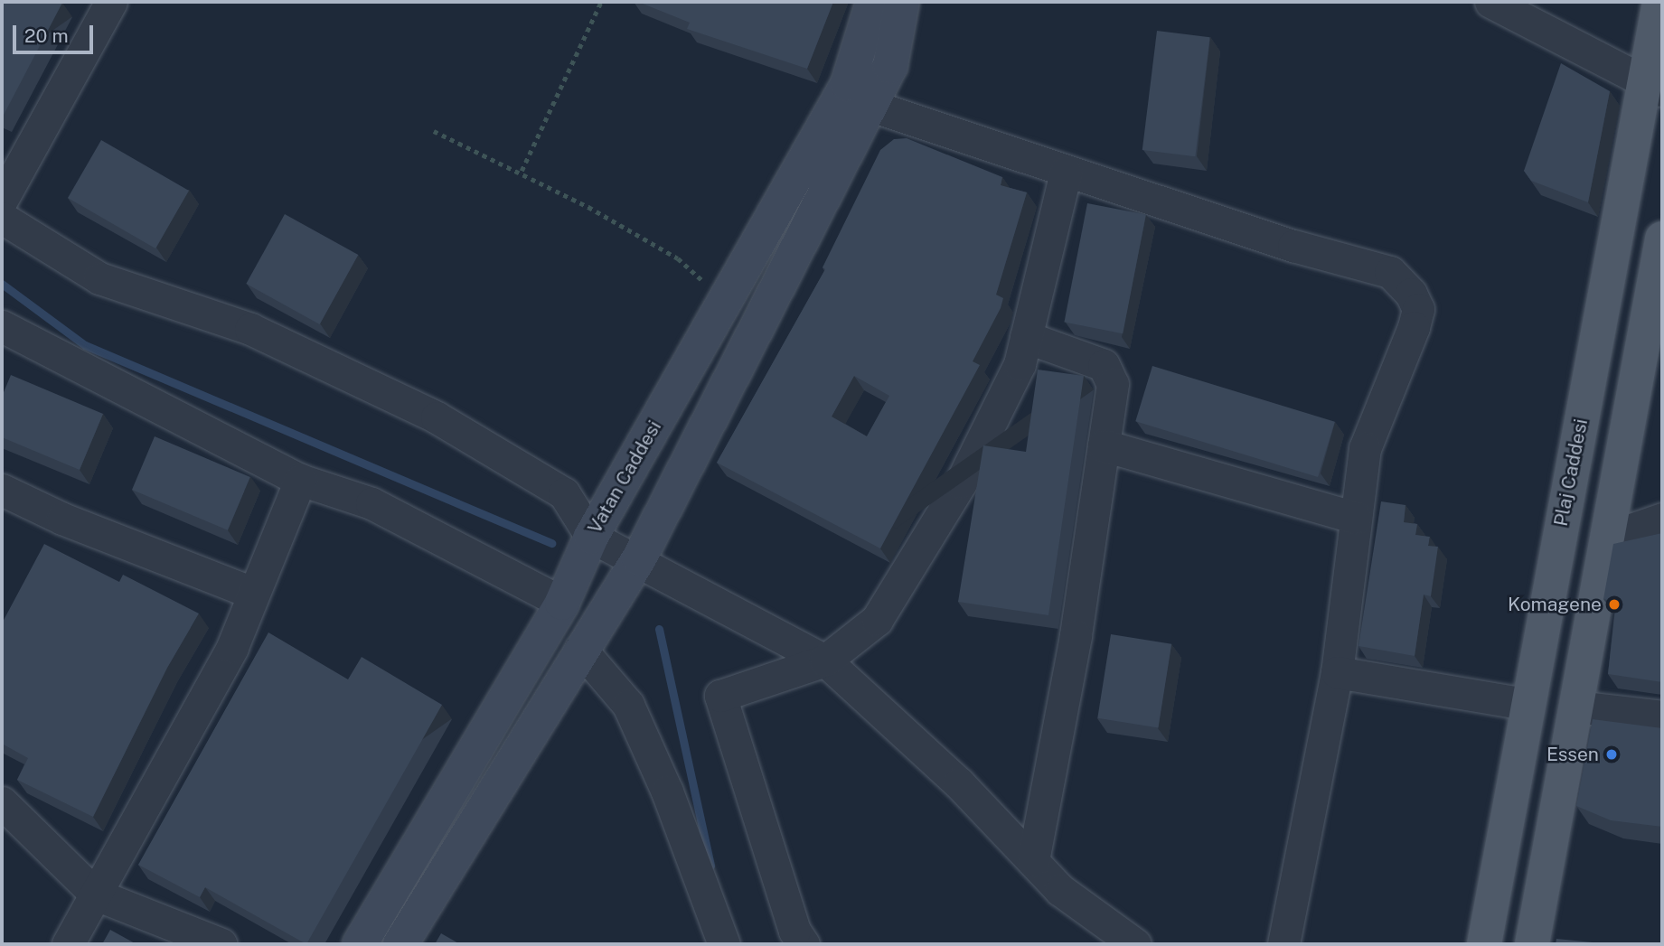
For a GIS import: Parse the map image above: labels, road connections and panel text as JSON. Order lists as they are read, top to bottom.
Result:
{
  "streets": {
    "main road": ["Plaj Caddesi", "Vatan Caddesi"]
  },
  "places": ["Komagene", "Essen"],
  "scale_bar": "20 m"
}
